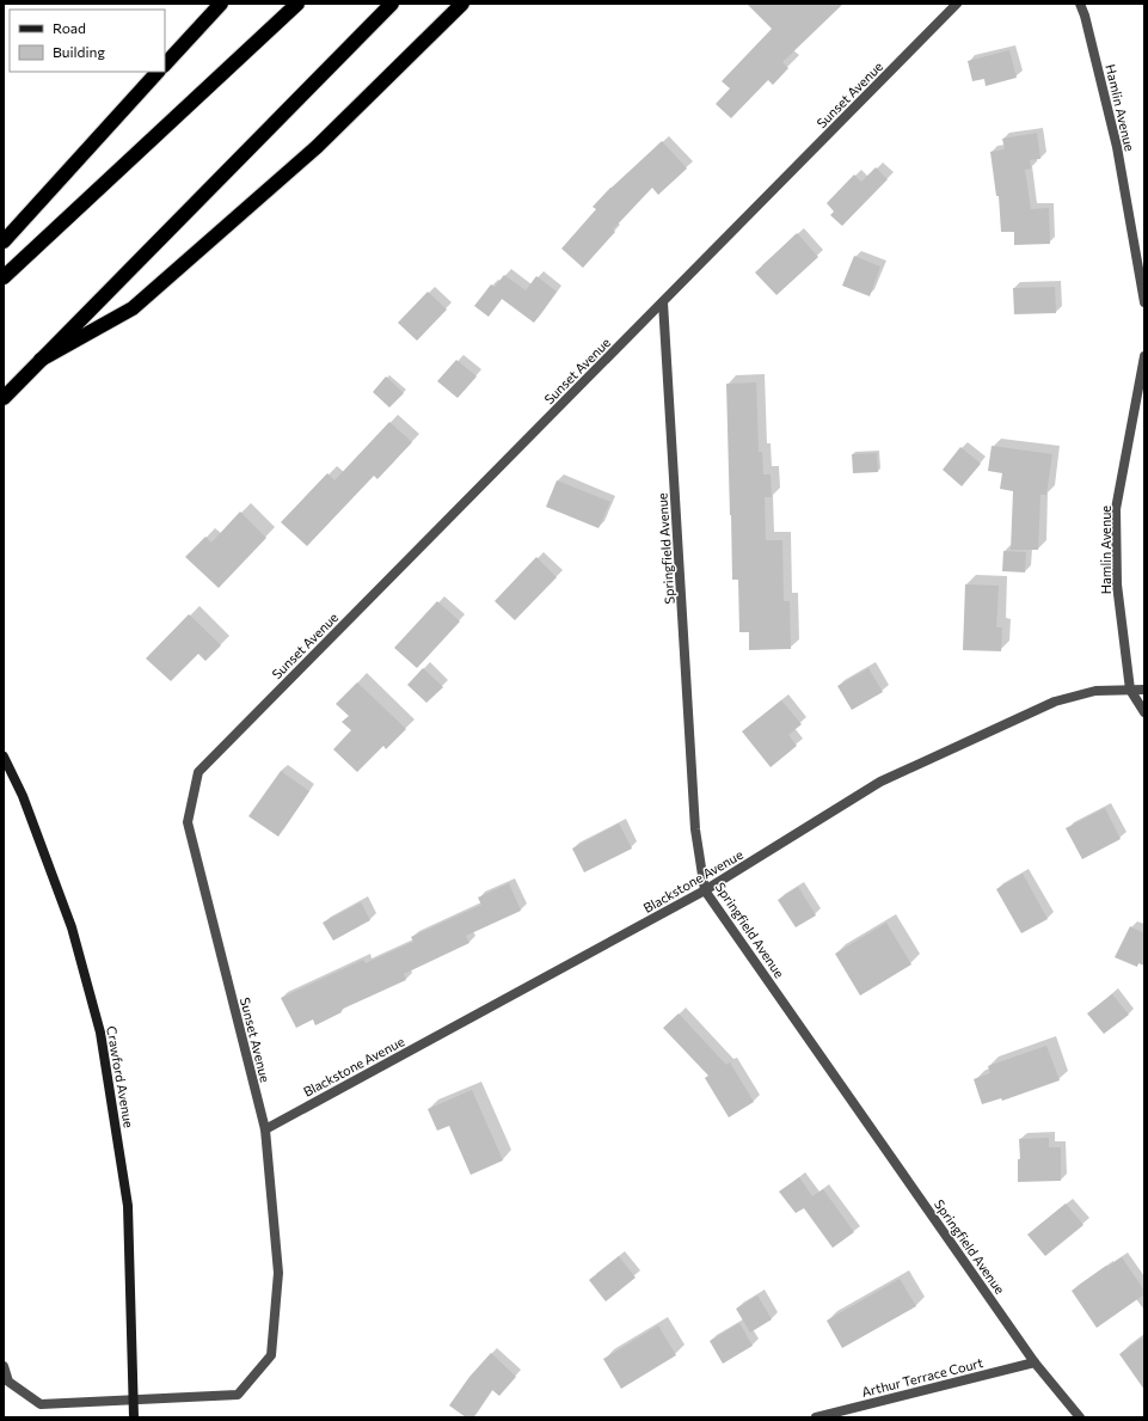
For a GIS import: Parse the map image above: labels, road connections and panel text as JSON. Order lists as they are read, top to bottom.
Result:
{
  "streets": {
    "main road": ["Crawford Avenue"],
    "street": [
      "Sunset Avenue",
      "Hamlin Avenue",
      "Springfield Avenue",
      "Blackstone Avenue",
      "Arthur Terrace Court"
    ]
  },
  "crossings": [
    ["Sunset Avenue", "Springfield Avenue"],
    ["Sunset Avenue", "Blackstone Avenue"],
    ["Sunset Avenue", "Crawford Avenue"],
    ["Hamlin Avenue", "Blackstone Avenue"],
    ["Springfield Avenue", "Blackstone Avenue"],
    ["Springfield Avenue", "Arthur Terrace Court"]
  ],
  "legend": ["Road", "Building"]
}
